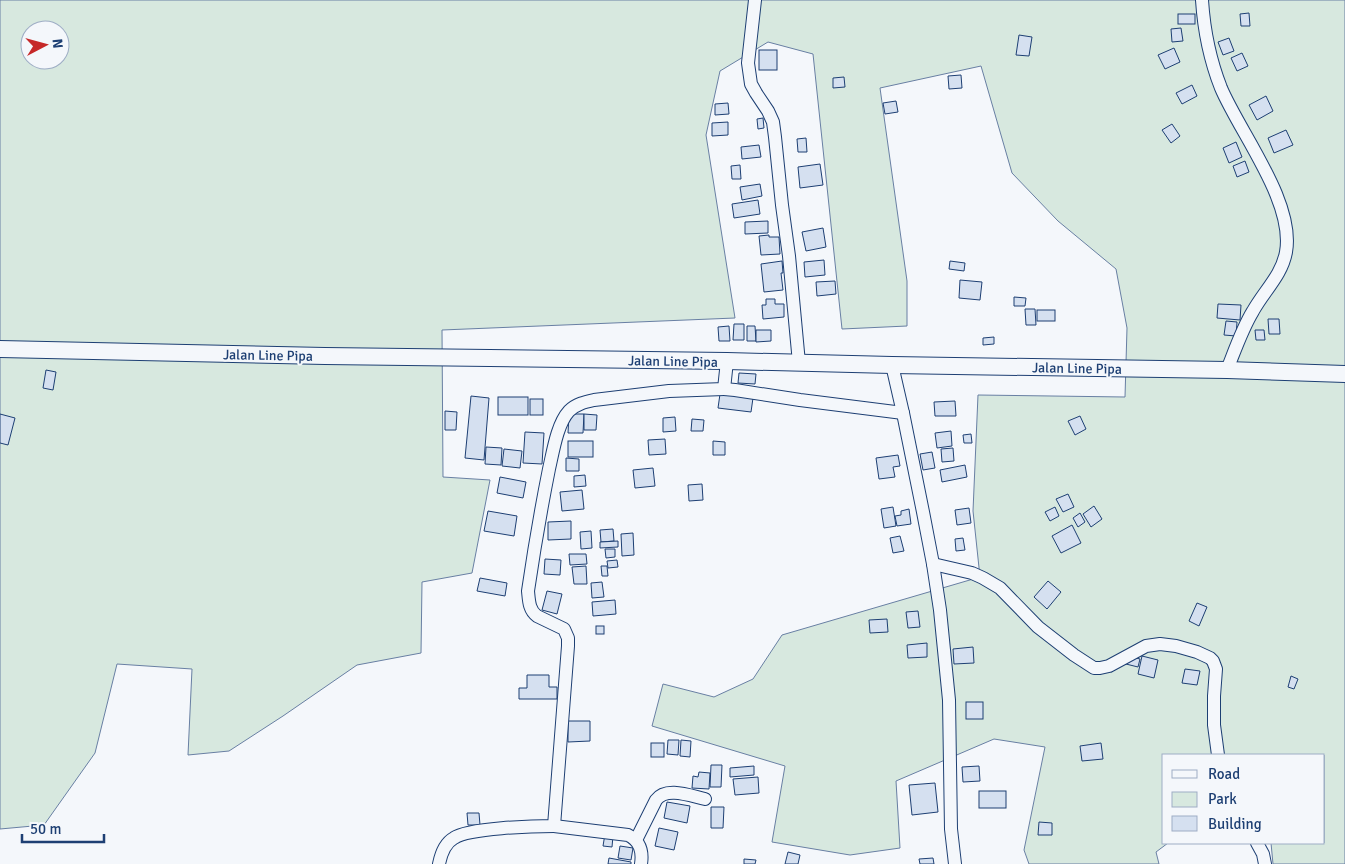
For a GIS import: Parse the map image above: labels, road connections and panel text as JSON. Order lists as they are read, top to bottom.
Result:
{
  "streets": {
    "main road": ["Jalan Line Pipa"]
  },
  "legend": ["Road", "Park", "Building"],
  "scale_bar": "50 m",
  "north": "right"
}
